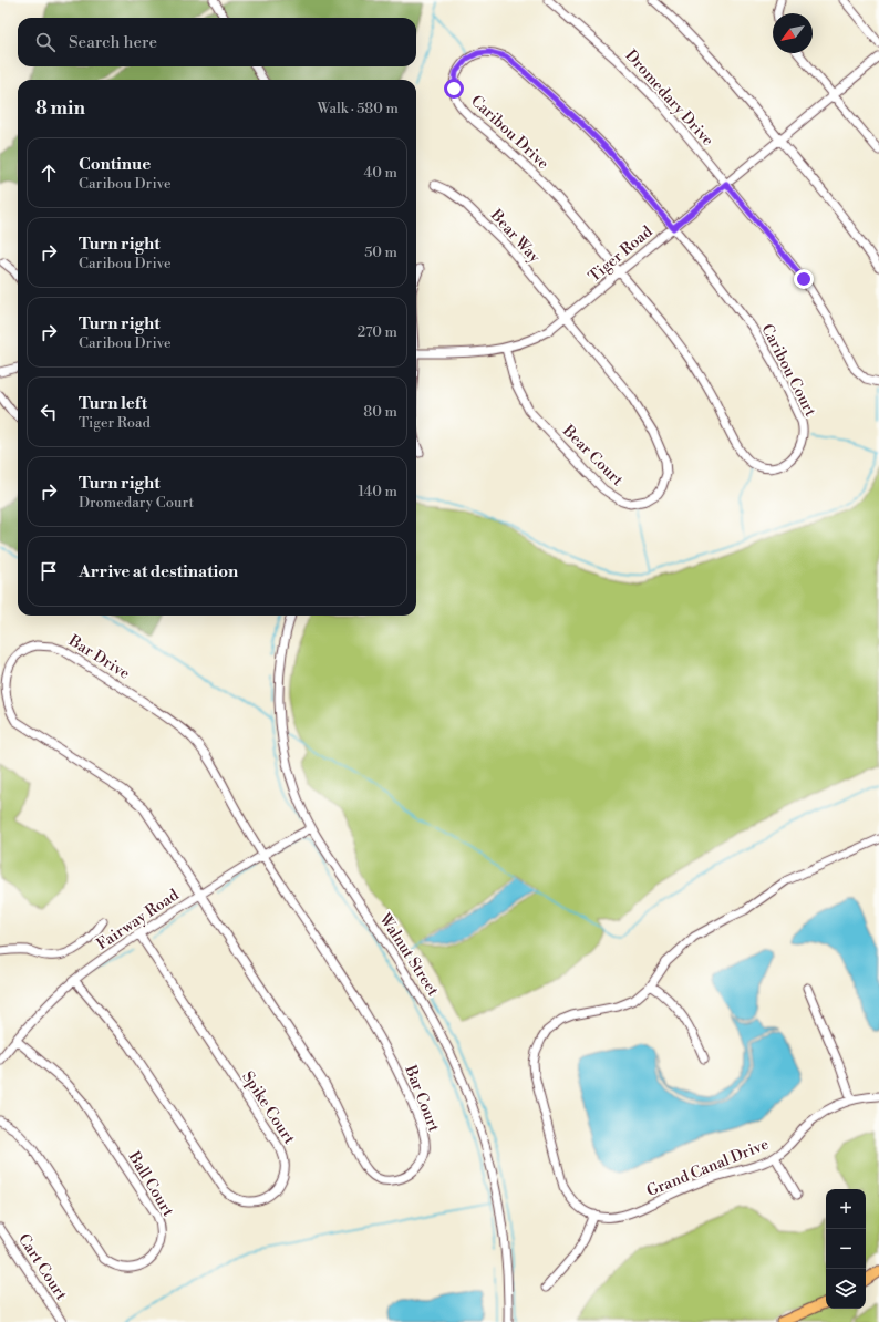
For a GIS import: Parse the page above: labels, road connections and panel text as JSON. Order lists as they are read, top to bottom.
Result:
{
  "streets": {
    "street": [
      "Dromedary Drive",
      "Caribou Drive",
      "Bear Way",
      "Tiger Road",
      "Caribou Court",
      "Bear Court",
      "Bar Drive",
      "Fairway Road",
      "Walnut Street",
      "Bar Court",
      "Spike Court",
      "Grand Canal Drive",
      "Ball Court",
      "Cart Court"
    ]
  },
  "crossings": [
    ["Dromedary Drive", "Tiger Road"],
    ["Caribou Drive", "Tiger Road"],
    ["Caribou Drive", "Caribou Court"],
    ["Bear Way", "Tiger Road"],
    ["Bear Way", "Bear Court"],
    ["Tiger Road", "Caribou Court"],
    ["Tiger Road", "Bear Court"],
    ["Bar Drive", "Fairway Road"],
    ["Bar Drive", "Bar Court"],
    ["Fairway Road", "Walnut Street"],
    ["Fairway Road", "Bar Court"],
    ["Fairway Road", "Spike Court"],
    ["Fairway Road", "Ball Court"]
  ],
  "north": "bottom left",
  "page": {
    "search": "Search here",
    "heading": ["8 min", "Walk · 580 m"],
    "list": [
      ["Continue", "Caribou Drive", "40 m"],
      ["Turn right", "Caribou Drive", "50 m"],
      ["Turn right", "Caribou Drive", "270 m"],
      ["Turn left", "Tiger Road", "80 m"],
      ["Turn right", "Dromedary Court", "140 m"],
      "Arrive at destination"
    ],
    "map_buttons": ["+", "−"]
  }
}
